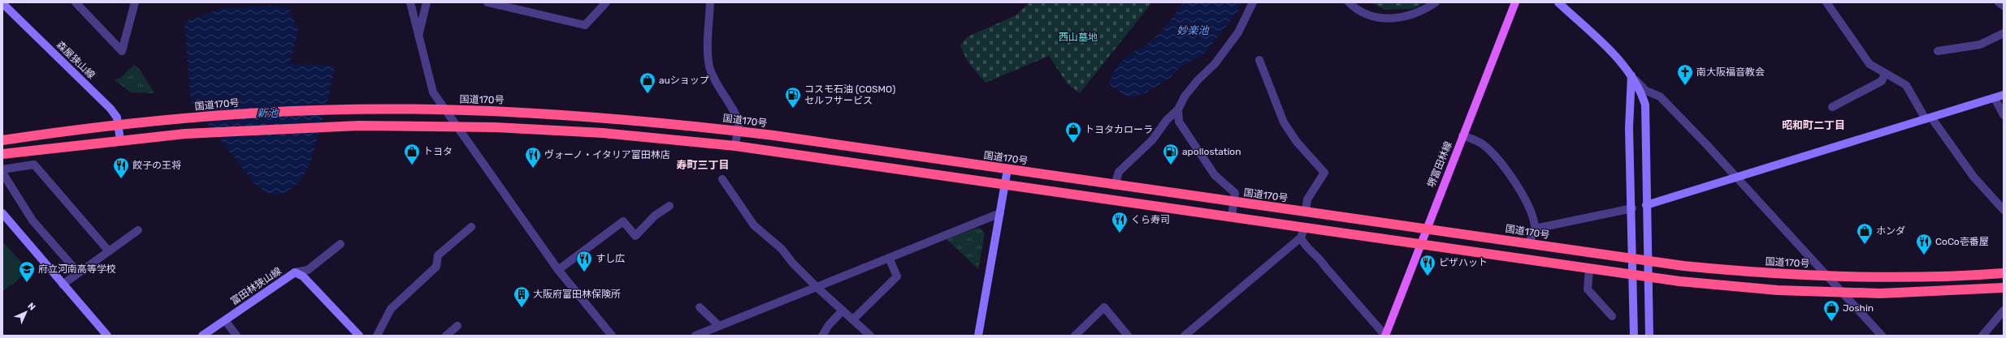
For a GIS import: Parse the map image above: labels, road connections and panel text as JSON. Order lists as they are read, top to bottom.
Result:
{
  "streets": {
    "highway": ["国道170号"],
    "main road": ["堺富田林線"],
    "street": ["森屋狭山線", "富田林狭山線"]
  },
  "crossings": [
    ["森屋狭山線", "国道170号"],
    ["国道170号", "堺富田林線"]
  ],
  "districts": ["昭和町二丁目", "寿町三丁目"],
  "water": ["妙楽池", "新池"],
  "parks": ["西山墓地"],
  "places": {
    "church": ["南大阪福音教会"],
    "shop": [
      "auショップ",
      "トヨタカローラ",
      "トヨタ",
      "ホンダ",
      "Joshin"
    ],
    "fuel station": ["コスモ石油 (COSMO) セルフサービス", "apollostation"],
    "restaurant": [
      "ヴォーノ・イタリア富田林店",
      "餃子の王将",
      "くら寿司",
      "CoCo壱番屋",
      "すし広",
      "ピザハット"
    ],
    "school or university": ["府立河南高等学校"],
    "building": ["大阪府富田林保険所"]
  },
  "north": "top right"
}
